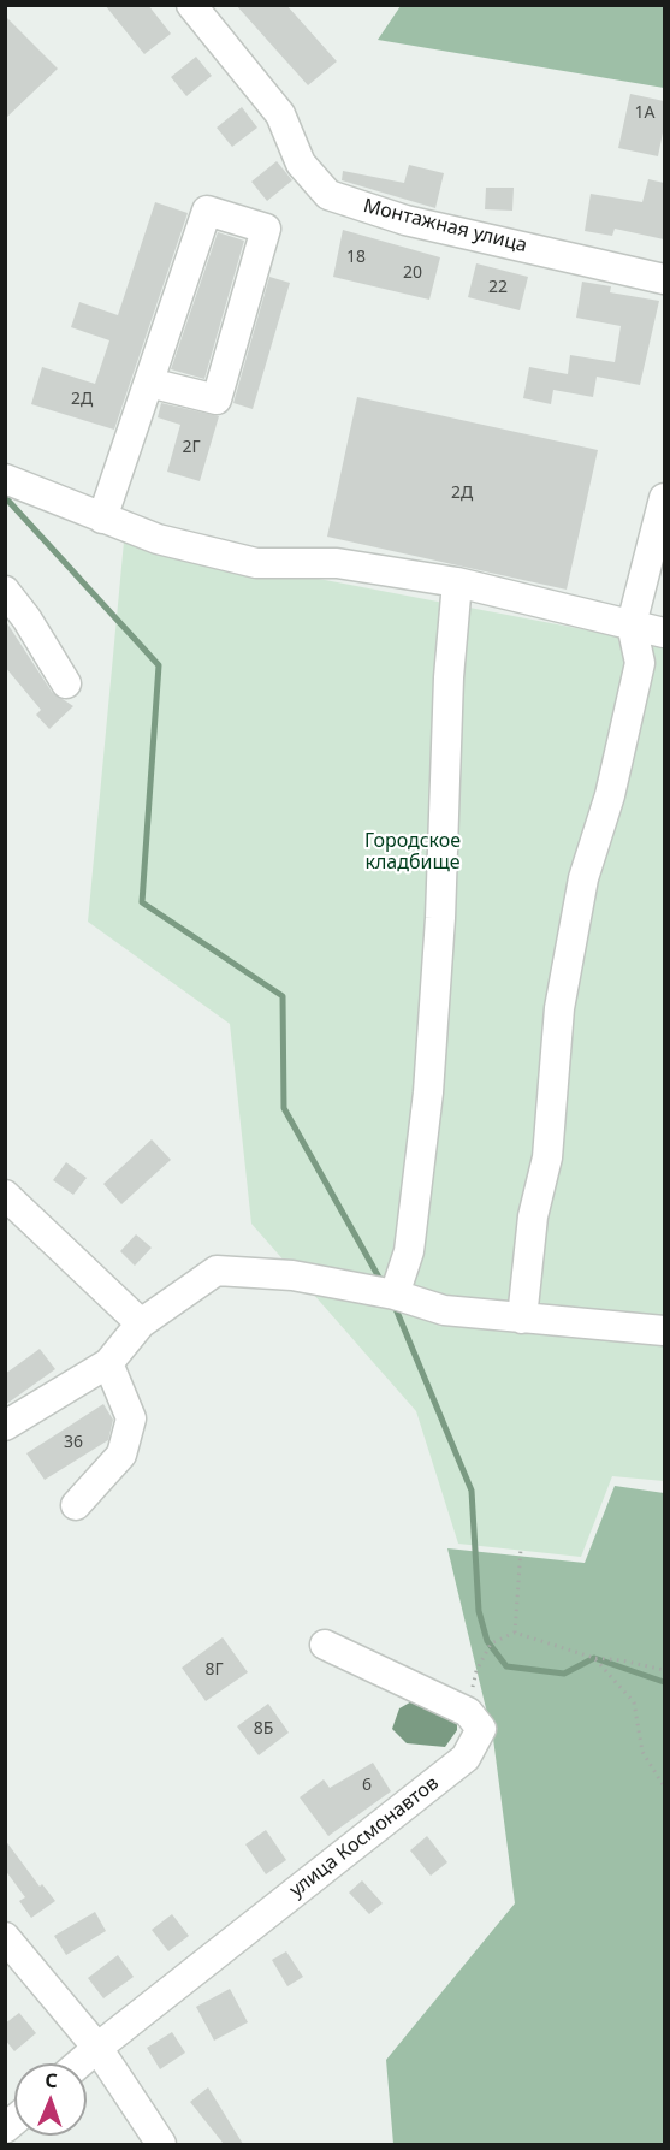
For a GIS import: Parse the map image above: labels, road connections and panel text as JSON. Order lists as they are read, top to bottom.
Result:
{
  "streets": {
    "street": ["Монтажная улица", "улица Космонавтов"]
  },
  "parks": ["Городское кладбище"],
  "house_numbers": [
    "1А",
    "18",
    "20",
    "22",
    "2Д",
    "2Г",
    "2Д",
    "36",
    "8Г",
    "8Б",
    "6"
  ],
  "north": "top"
}
